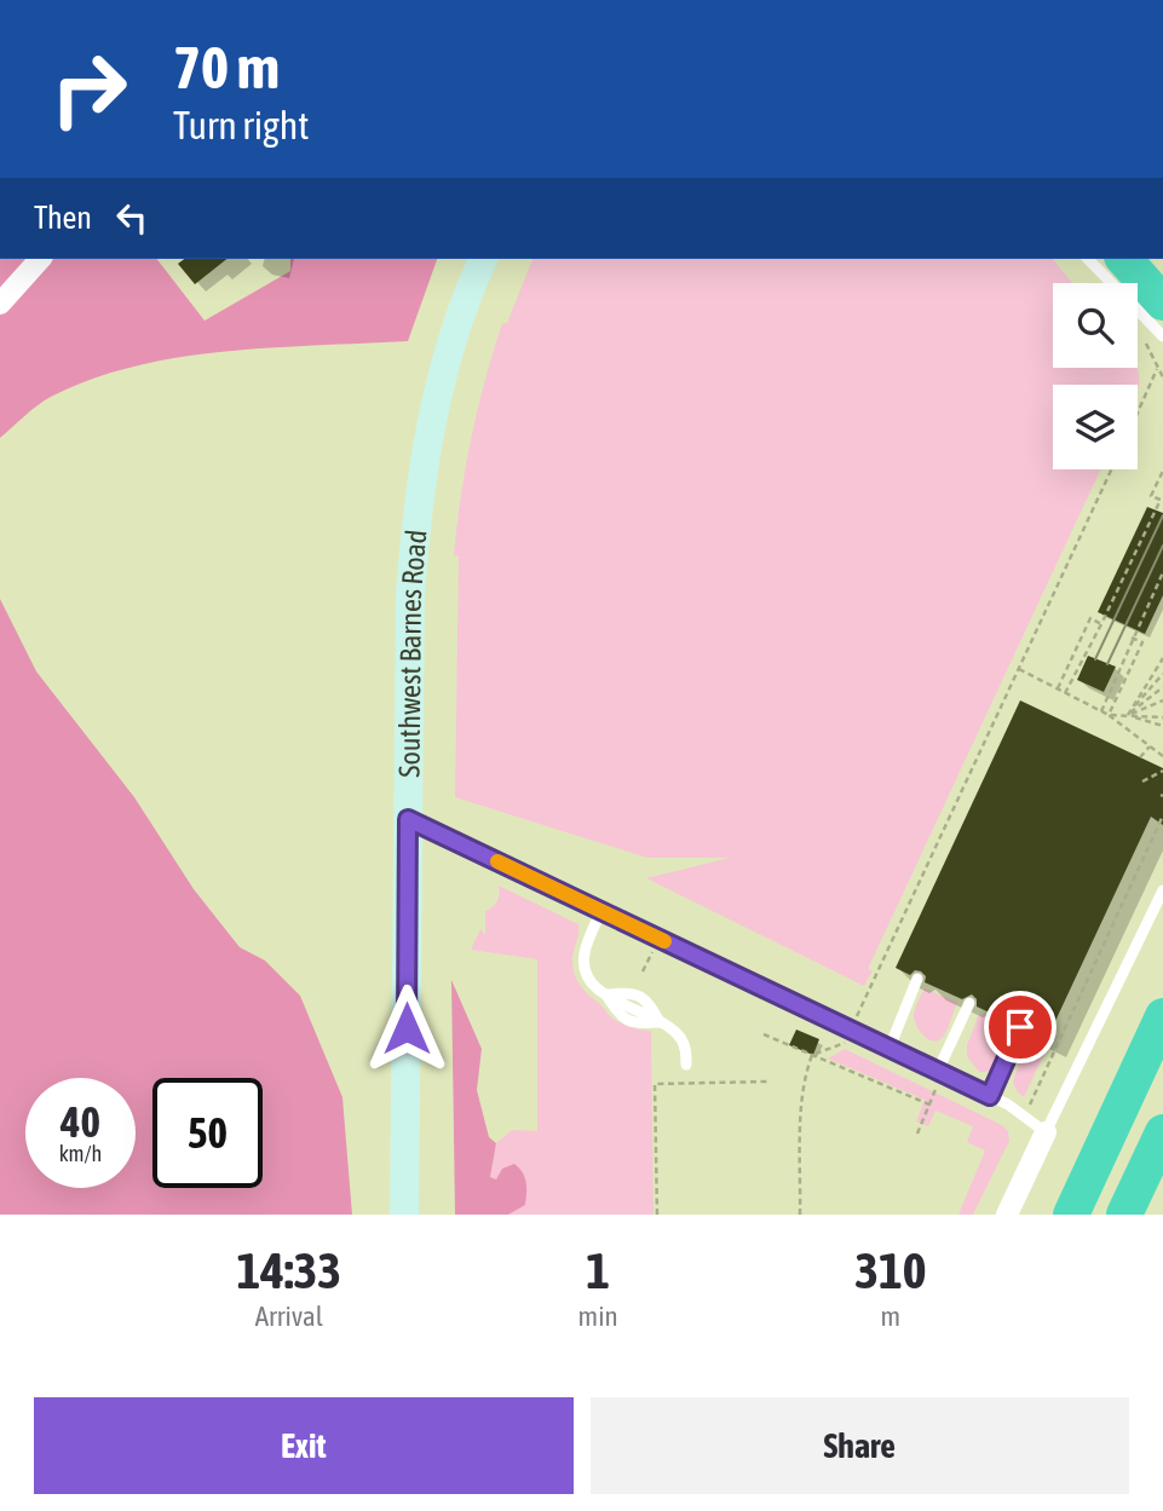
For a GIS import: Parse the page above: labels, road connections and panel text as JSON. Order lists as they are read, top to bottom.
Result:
{
  "streets": {
    "main road": ["Southwest Barnes Road"]
  },
  "page": {
    "turn": ["70 m", "Turn right"],
    "then": "Then",
    "speed": "40 km/h",
    "limit": "50",
    "eta": [
      "14:33",
      "Arrival",
      "1",
      "min",
      "310",
      "m"
    ],
    "buttons": ["Exit", "Share"]
  }
}
